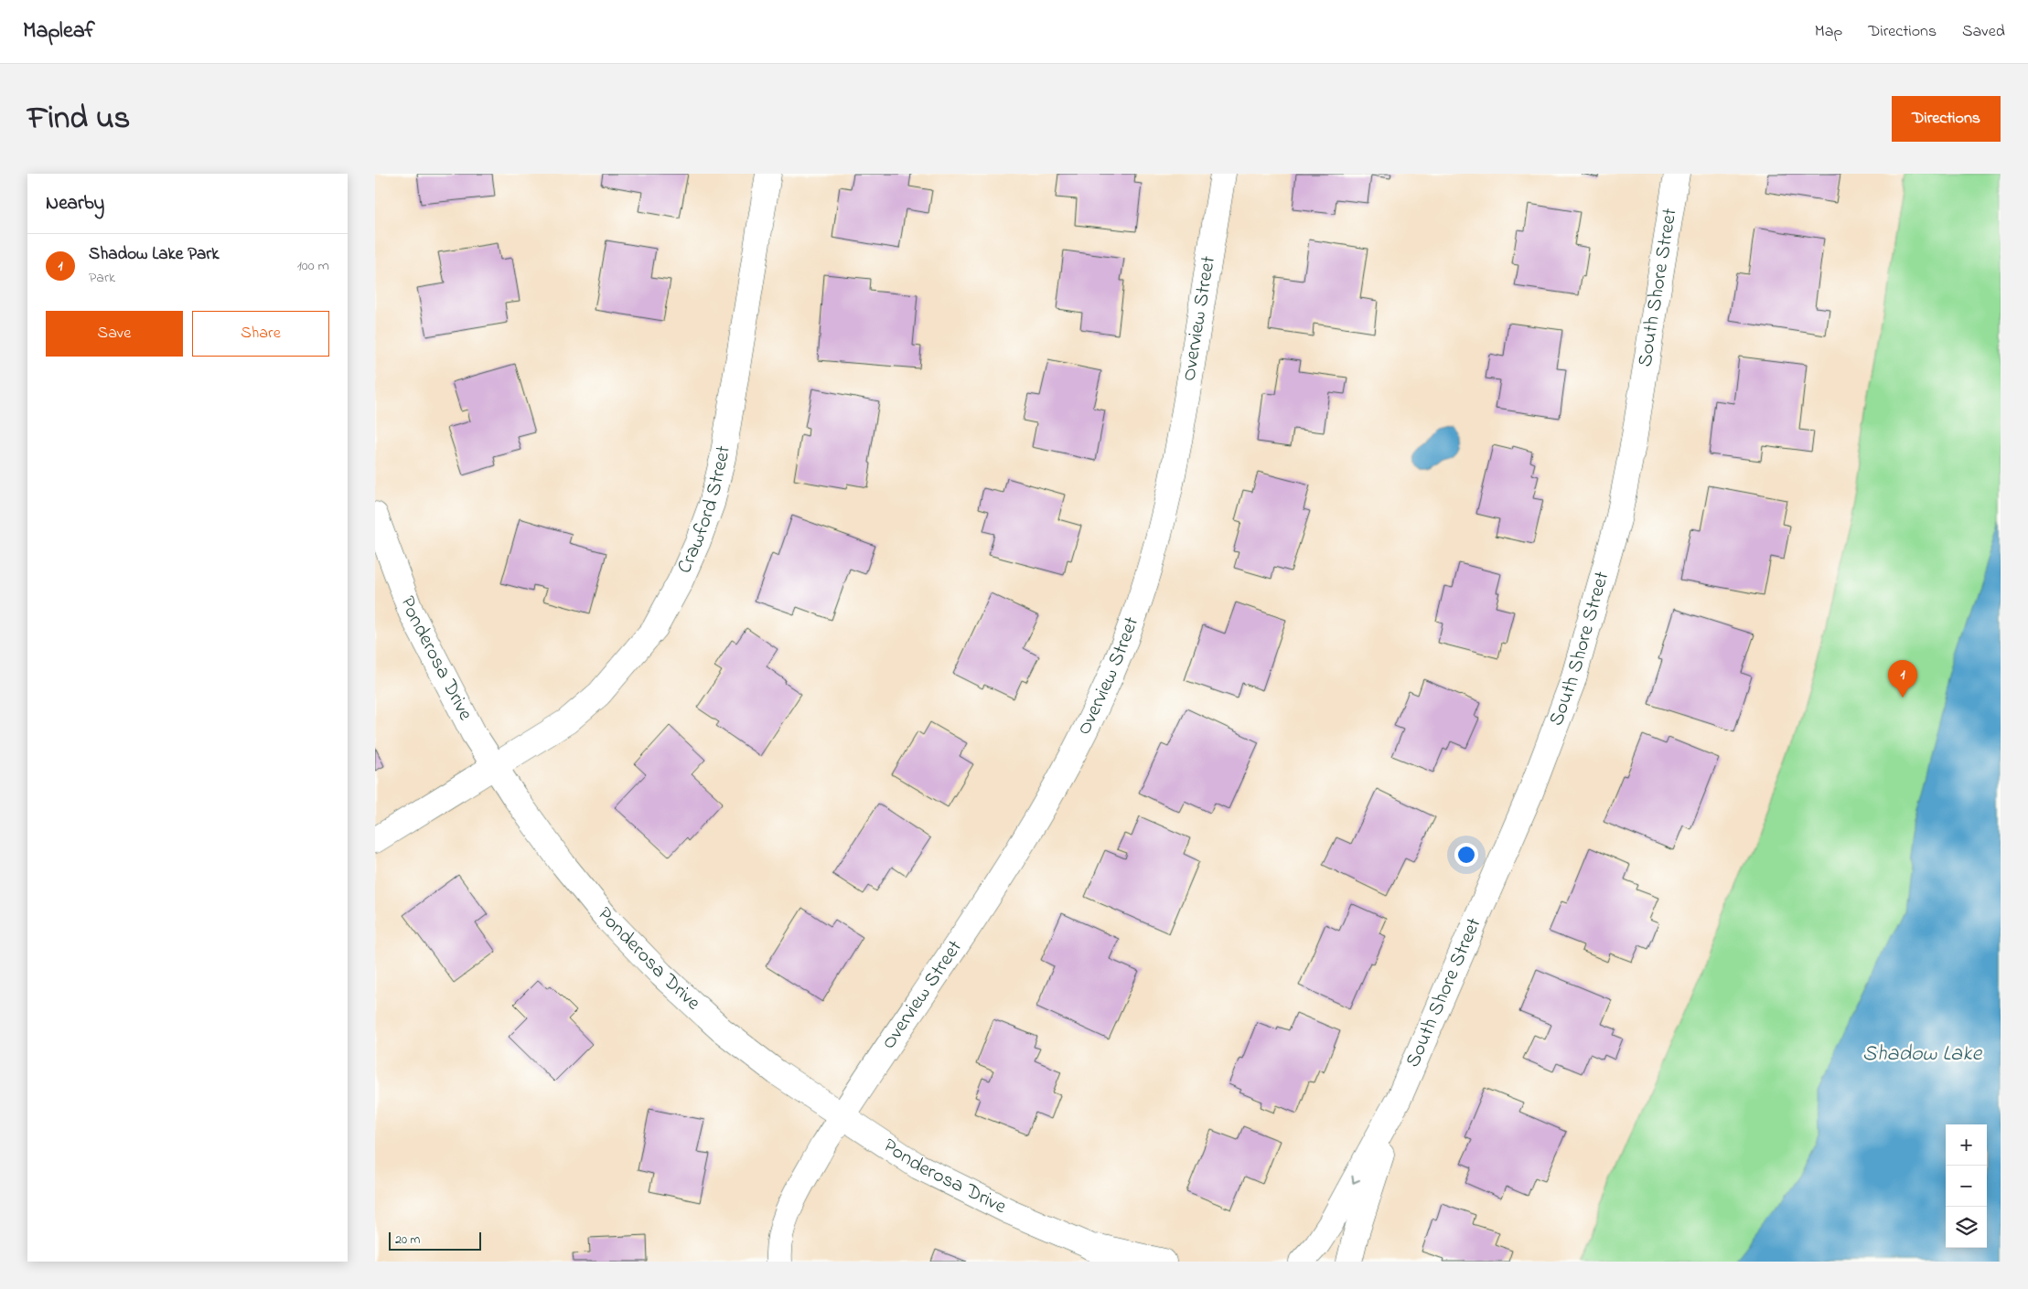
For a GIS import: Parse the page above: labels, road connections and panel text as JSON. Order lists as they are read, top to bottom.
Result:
{
  "streets": {
    "street": [
      "South Shore Street",
      "Overview Street",
      "Crawford Street",
      "Ponderosa Drive"
    ]
  },
  "crossings": [
    ["Overview Street", "Ponderosa Drive"],
    ["Crawford Street", "Ponderosa Drive"]
  ],
  "water": ["Shadow Lake"],
  "scale_bar": "20 m",
  "page": {
    "header": "Mapleaf",
    "nav": ["Map", "Directions", "Saved"],
    "title": "Find us",
    "buttons": [
      "Directions",
      ["Save", "Share"]
    ],
    "heading": "Nearby",
    "list": [
      {
        "mark": "1",
        "name": "Shadow Lake Park",
        "note": "Park",
        "value": "100 m"
      }
    ],
    "pins": "1",
    "map_buttons": ["+", "−"],
    "scale": "20 m"
  }
}
